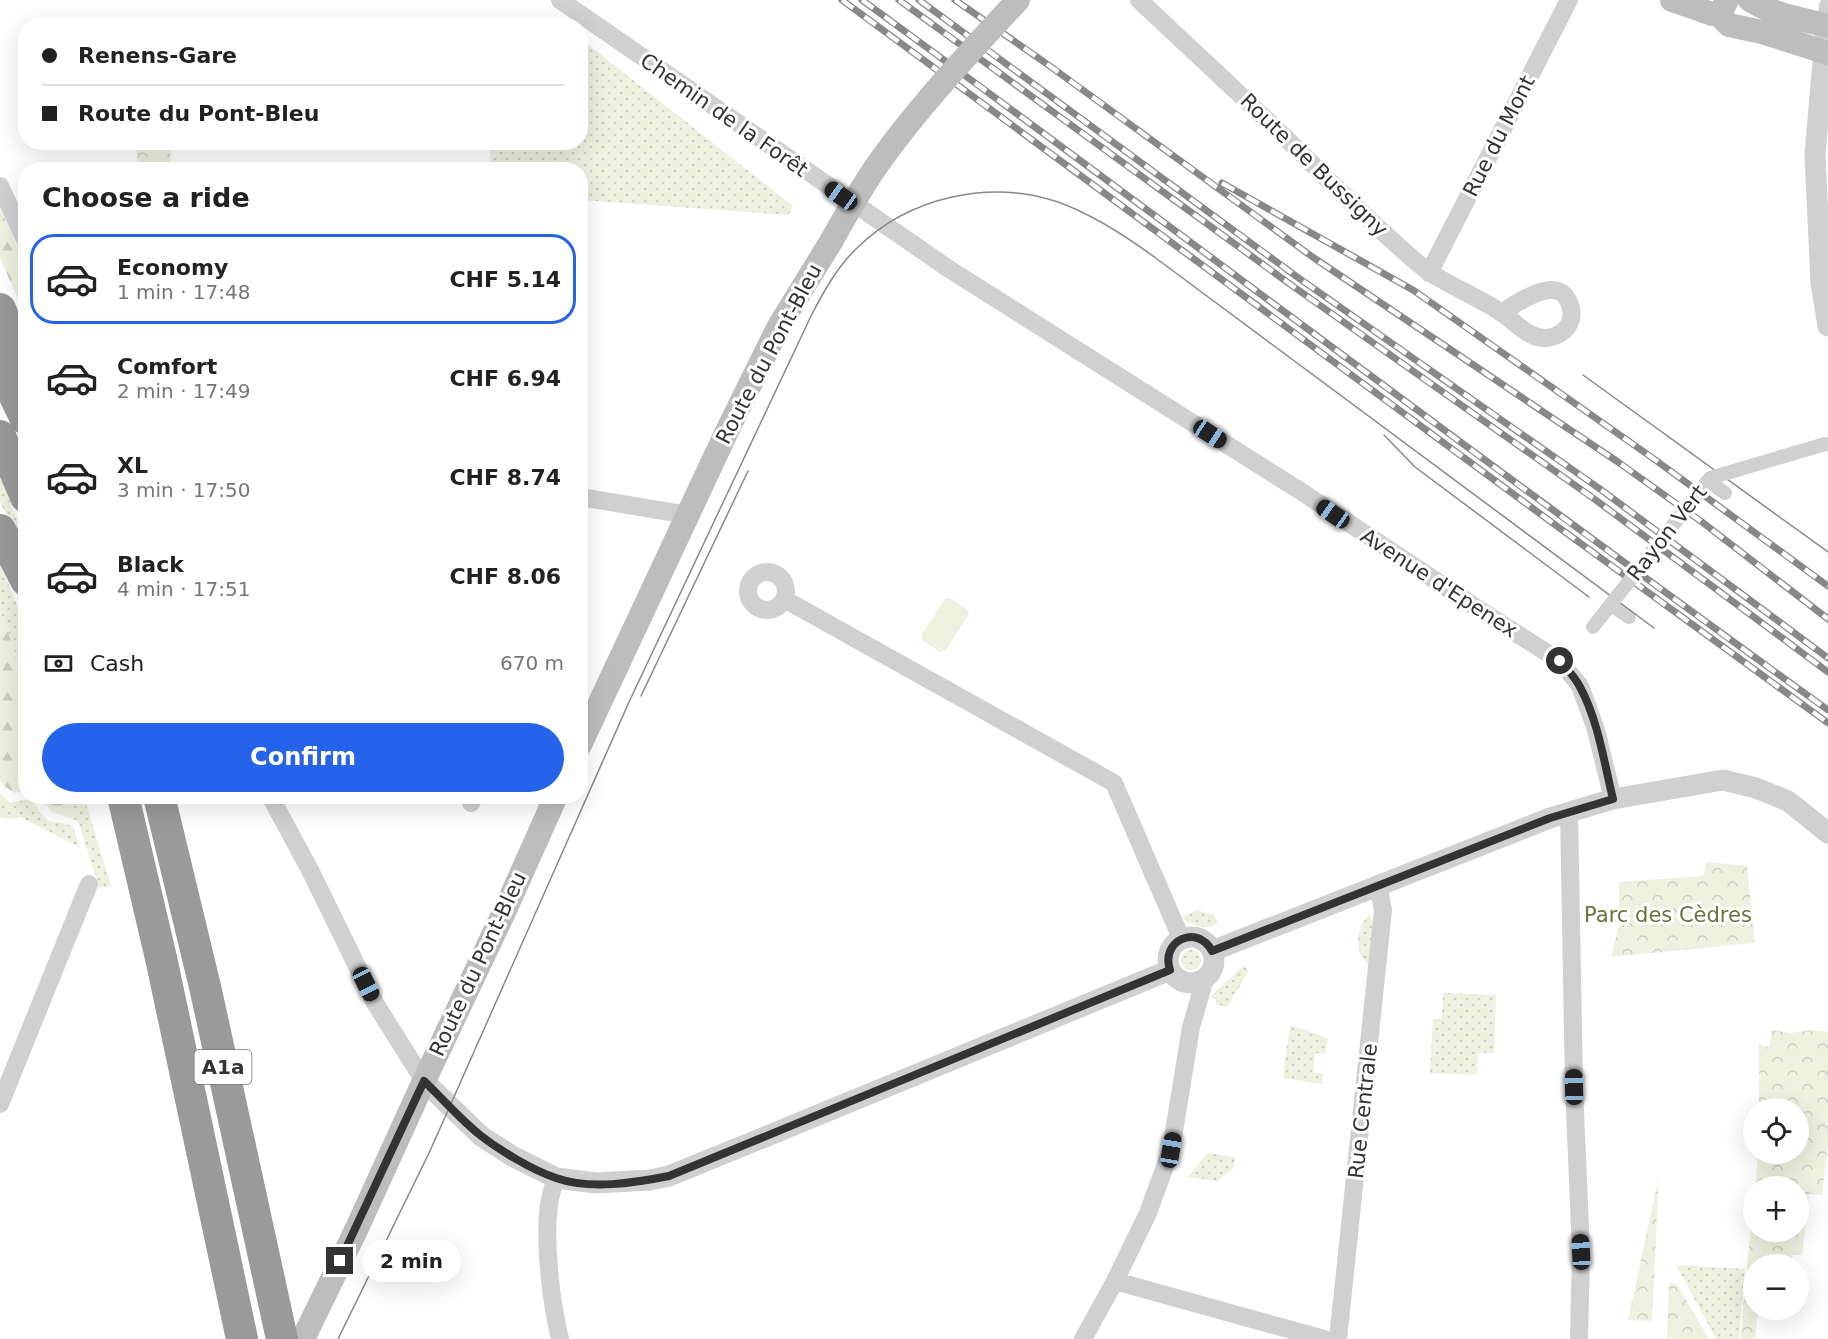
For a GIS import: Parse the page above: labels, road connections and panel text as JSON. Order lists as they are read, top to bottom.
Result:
{
  "streets": {
    "highway": ["A1a"],
    "main road": ["Route du Pont-Bleu"],
    "street": [
      "Chemin de la Forêt",
      "Rue du Mont",
      "Route de Bussigny",
      "Rayon Vert",
      "Avenue d'Epenex",
      "Rue Centrale"
    ]
  },
  "crossings": [
    ["Chemin de la Forêt", "Avenue d'Epenex"],
    ["Rue du Mont", "Route de Bussigny"]
  ],
  "parks": ["Parc des Cèdres"],
  "page": {
    "banner": ["Renens-Gare", "Route du Pont-Bleu"],
    "heading": "Choose a ride",
    "list": [
      {
        "name": "Economy",
        "note": "1 min · 17:48",
        "value": "CHF 5.14"
      },
      {
        "name": "Comfort",
        "note": "2 min · 17:49",
        "value": "CHF 6.94"
      },
      {
        "name": "XL",
        "note": "3 min · 17:50",
        "value": "CHF 8.74"
      },
      {
        "name": "Black",
        "note": "4 min · 17:51",
        "value": "CHF 8.06"
      }
    ],
    "pay": ["Cash", "670 m"],
    "buttons": "Confirm",
    "map_buttons": ["+", "−"],
    "bubble": "2 min"
  }
}
